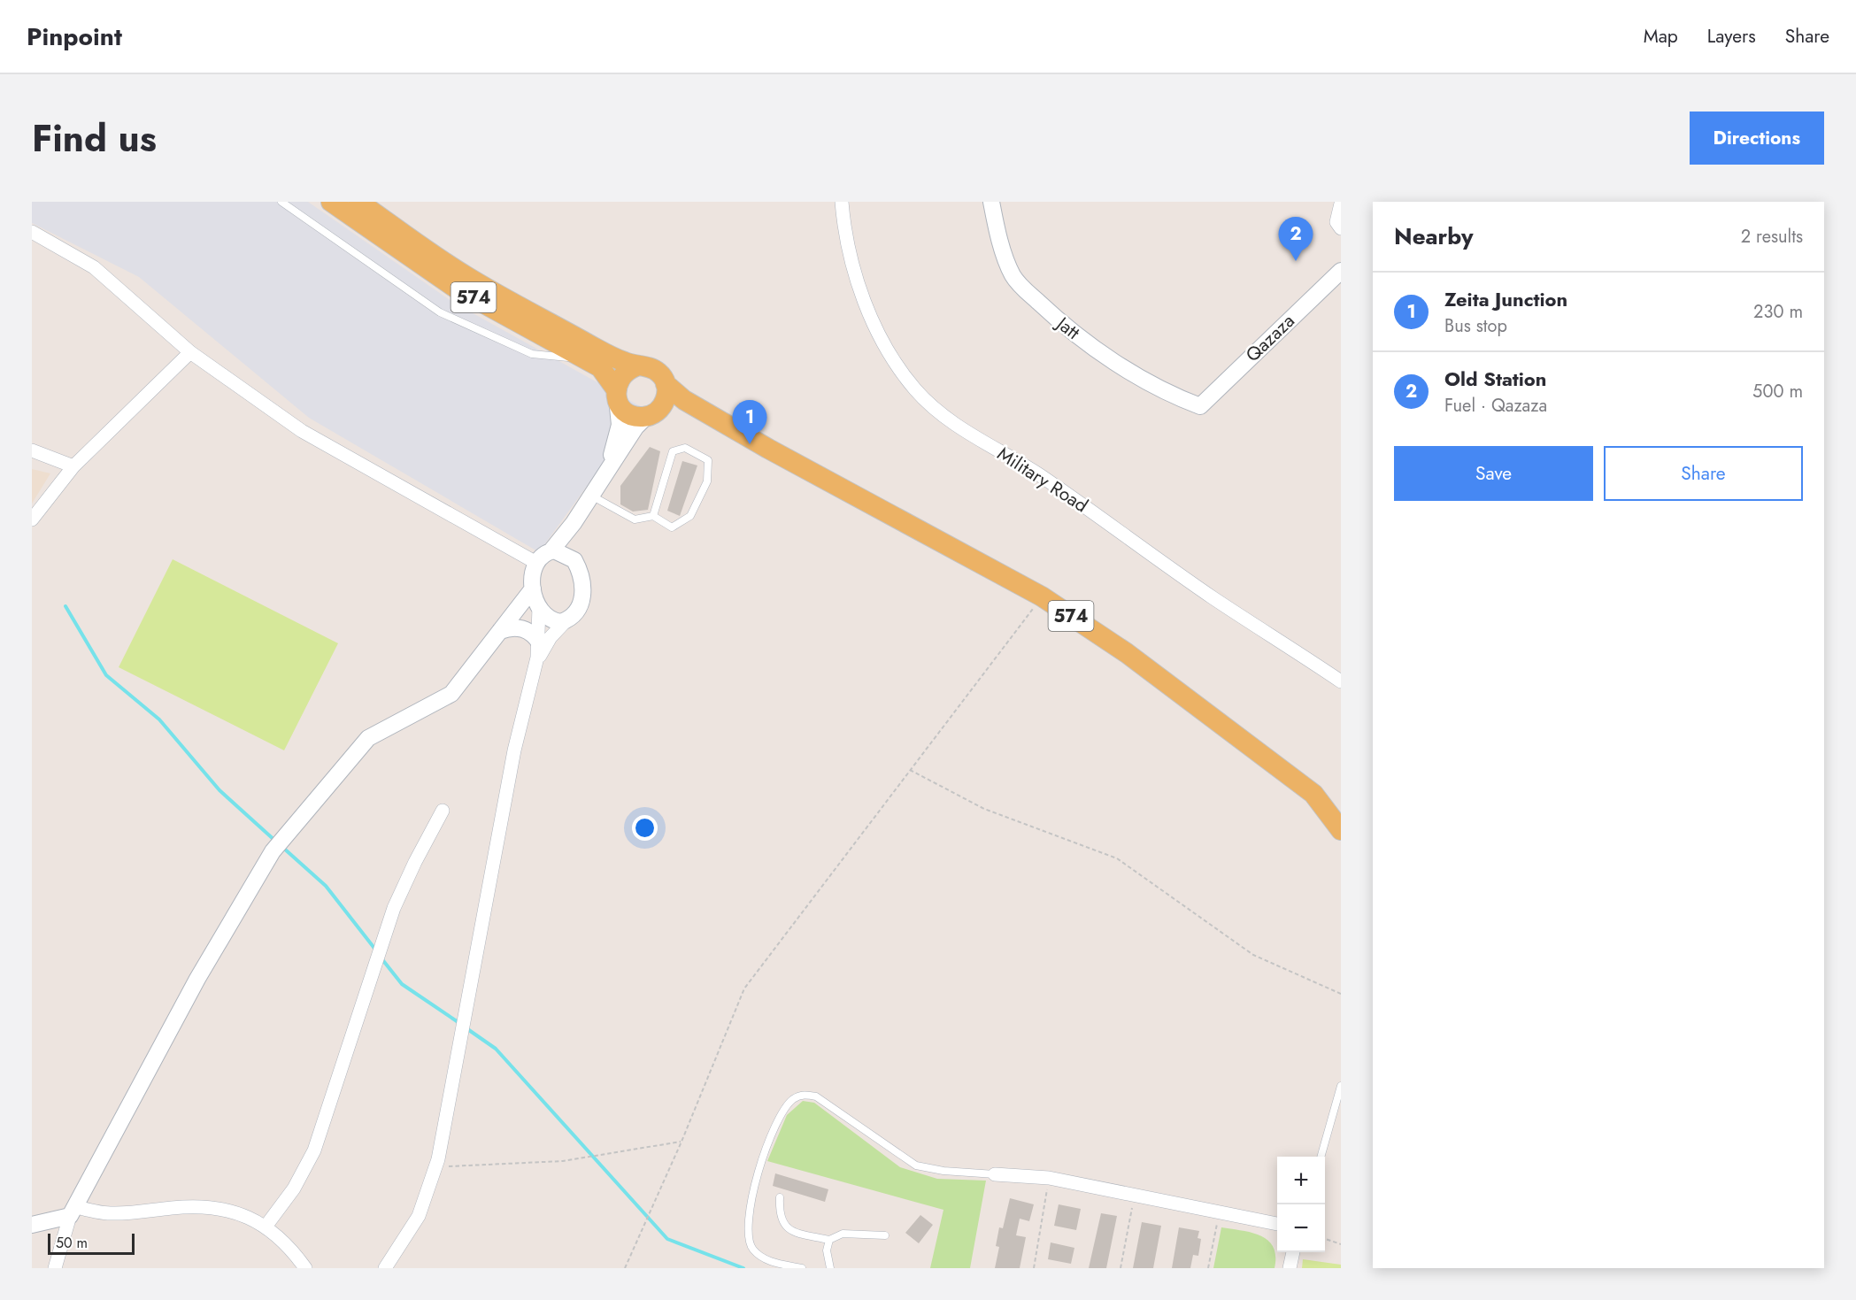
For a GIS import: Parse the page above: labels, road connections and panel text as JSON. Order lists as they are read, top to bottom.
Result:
{
  "streets": {
    "main road": ["574"],
    "street": ["Jatt", "Qazaza", "Military Road"]
  },
  "crossings": [
    ["Jatt", "Qazaza"]
  ],
  "scale_bar": "50 m",
  "page": {
    "header": "Pinpoint",
    "nav": ["Map", "Layers", "Share"],
    "title": "Find us",
    "buttons": [
      "Directions",
      ["Save", "Share"]
    ],
    "heading": ["Nearby", "2 results"],
    "pins": ["2", "1"],
    "list": [
      {
        "mark": "1",
        "name": "Zeita Junction",
        "note": "Bus stop",
        "value": "230 m"
      },
      {
        "mark": "2",
        "name": "Old Station",
        "note": "Fuel · Qazaza",
        "value": "500 m"
      }
    ],
    "map_buttons": ["+", "−"],
    "scale": "50 m"
  }
}
